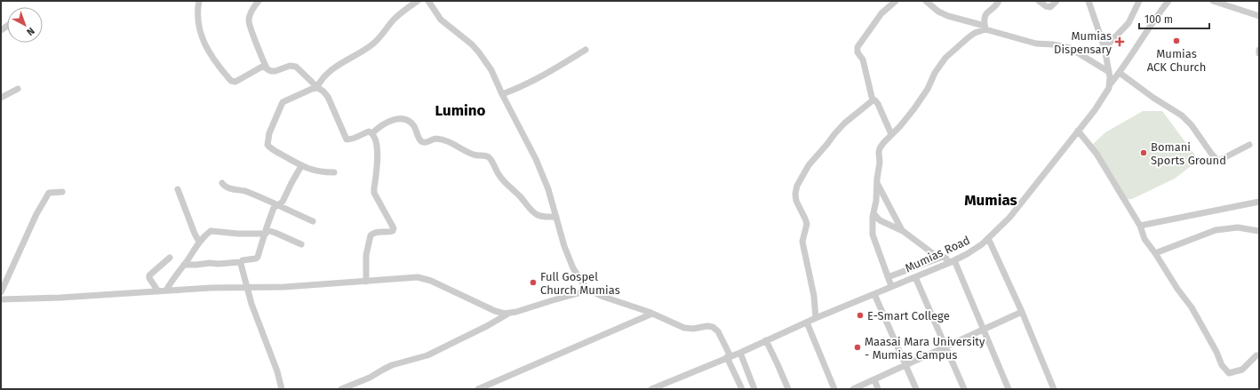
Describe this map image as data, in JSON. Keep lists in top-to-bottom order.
{
  "streets": {
    "street": ["Mumias Road"]
  },
  "districts": ["Lumino", "Mumias"],
  "places": {
    "other": [
      "Mumias ACK Church",
      "Bomani Sports Ground",
      "Full Gospel Church Mumias",
      "E-Smart College",
      "Maasai Mara University - Mumias Campus"
    ],
    "health": ["Mumias Dispensary"]
  },
  "scale_bar": "100 m",
  "north": "bottom right"
}
